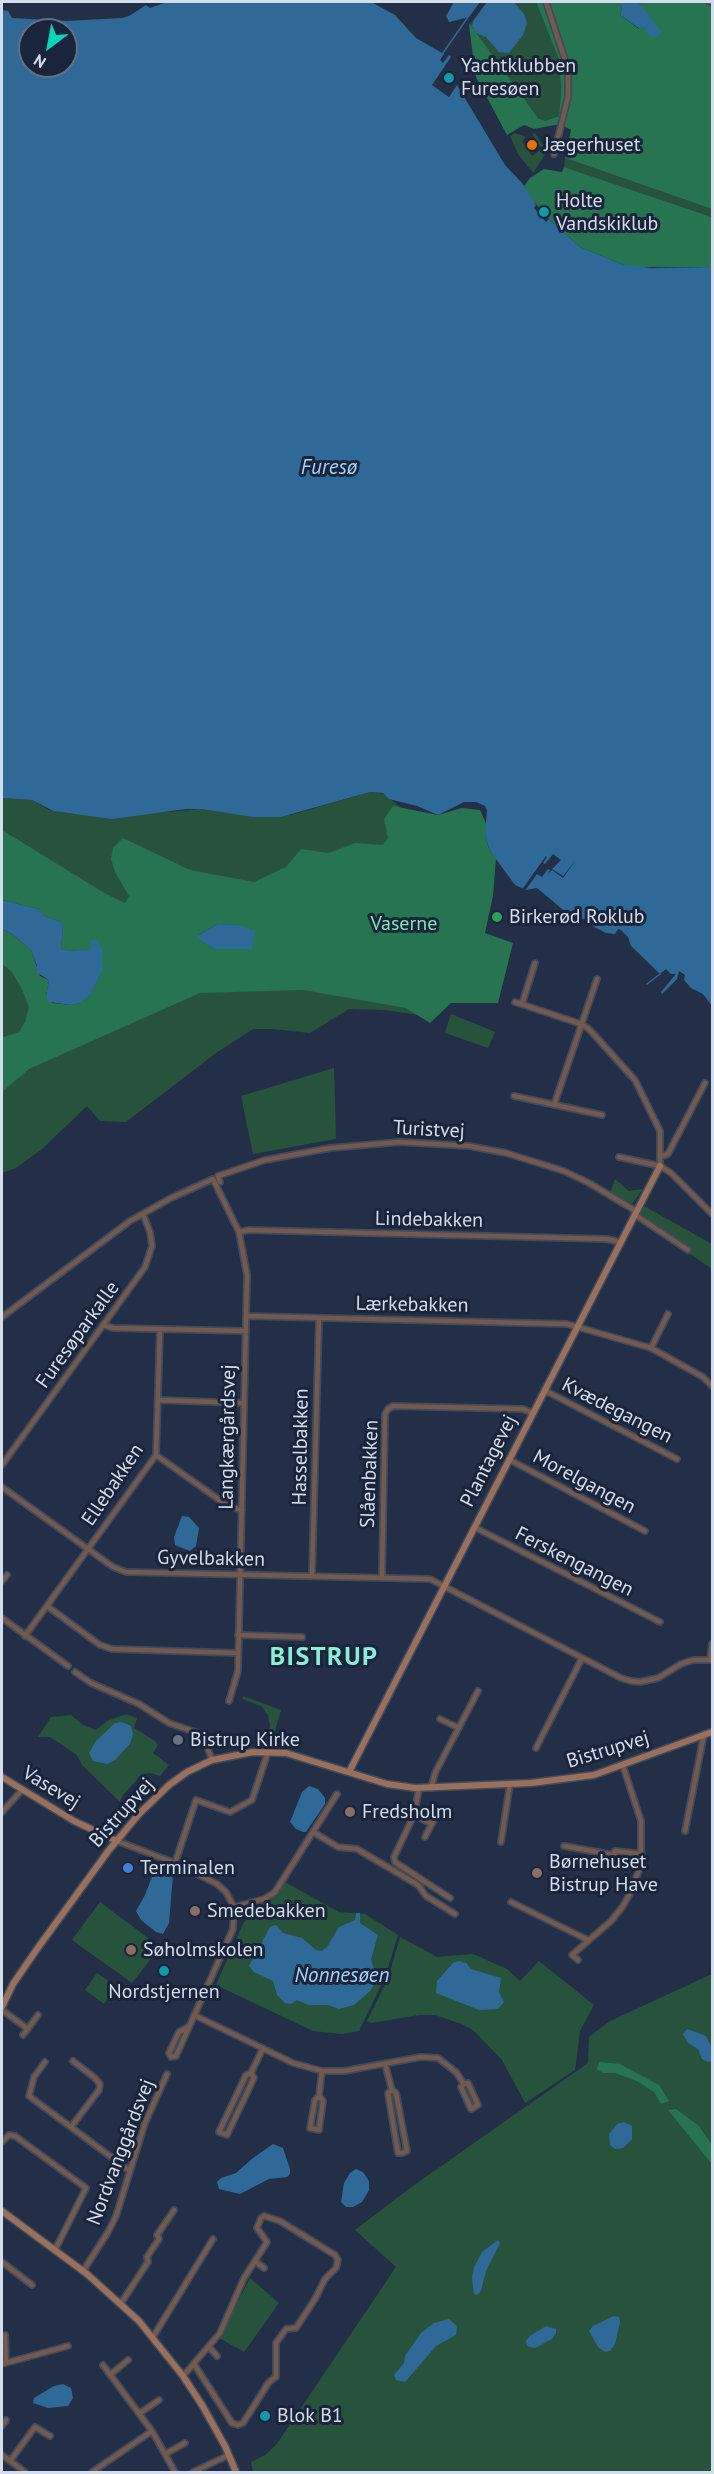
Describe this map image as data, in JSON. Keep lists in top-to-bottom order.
{
  "streets": {
    "street": [
      "Turistvej",
      "Lindebakken",
      "Lærkebakken",
      "Furesøparkalle",
      "Kvædegangen",
      "Langkærgårdsvej",
      "Hasselbakken",
      "Plantagevej",
      "Slåenbakken",
      "Morelgangen",
      "Ellebakken",
      "Gyvelbakken",
      "Ferskengangen",
      "Bistrupvej",
      "Vasevej",
      "Nordvanggårdsvej"
    ]
  },
  "crossings": [
    ["Turistvej", "Plantagevej"],
    ["Lindebakken", "Langkærgårdsvej"],
    ["Lindebakken", "Plantagevej"],
    ["Lærkebakken", "Langkærgårdsvej"],
    ["Lærkebakken", "Hasselbakken"],
    ["Lærkebakken", "Plantagevej"],
    ["Furesøparkalle", "Langkærgårdsvej"],
    ["Kvædegangen", "Plantagevej"],
    ["Langkærgårdsvej", "Gyvelbakken"],
    ["Hasselbakken", "Gyvelbakken"],
    ["Plantagevej", "Slåenbakken"],
    ["Plantagevej", "Morelgangen"],
    ["Plantagevej", "Gyvelbakken"],
    ["Plantagevej", "Ferskengangen"],
    ["Plantagevej", "Bistrupvej"],
    ["Slåenbakken", "Gyvelbakken"],
    ["Ellebakken", "Gyvelbakken"],
    ["Bistrupvej", "Vasevej"]
  ],
  "districts": ["BISTRUP"],
  "water": ["Furesø", "Nonnesøen"],
  "parks": ["Vaserne"],
  "places": [
    "Yachtklubben Furesøen",
    "Jægerhuset",
    "Holte Vandskiklub",
    "Birkerød Roklub",
    "Bistrup Kirke",
    "Fredsholm",
    "Terminalen",
    "Børnehuset Bistrup Have",
    "Smedebakken",
    "Søholmskolen",
    "Nordstjernen",
    "Blok B1"
  ],
  "north": "bottom left"
}
